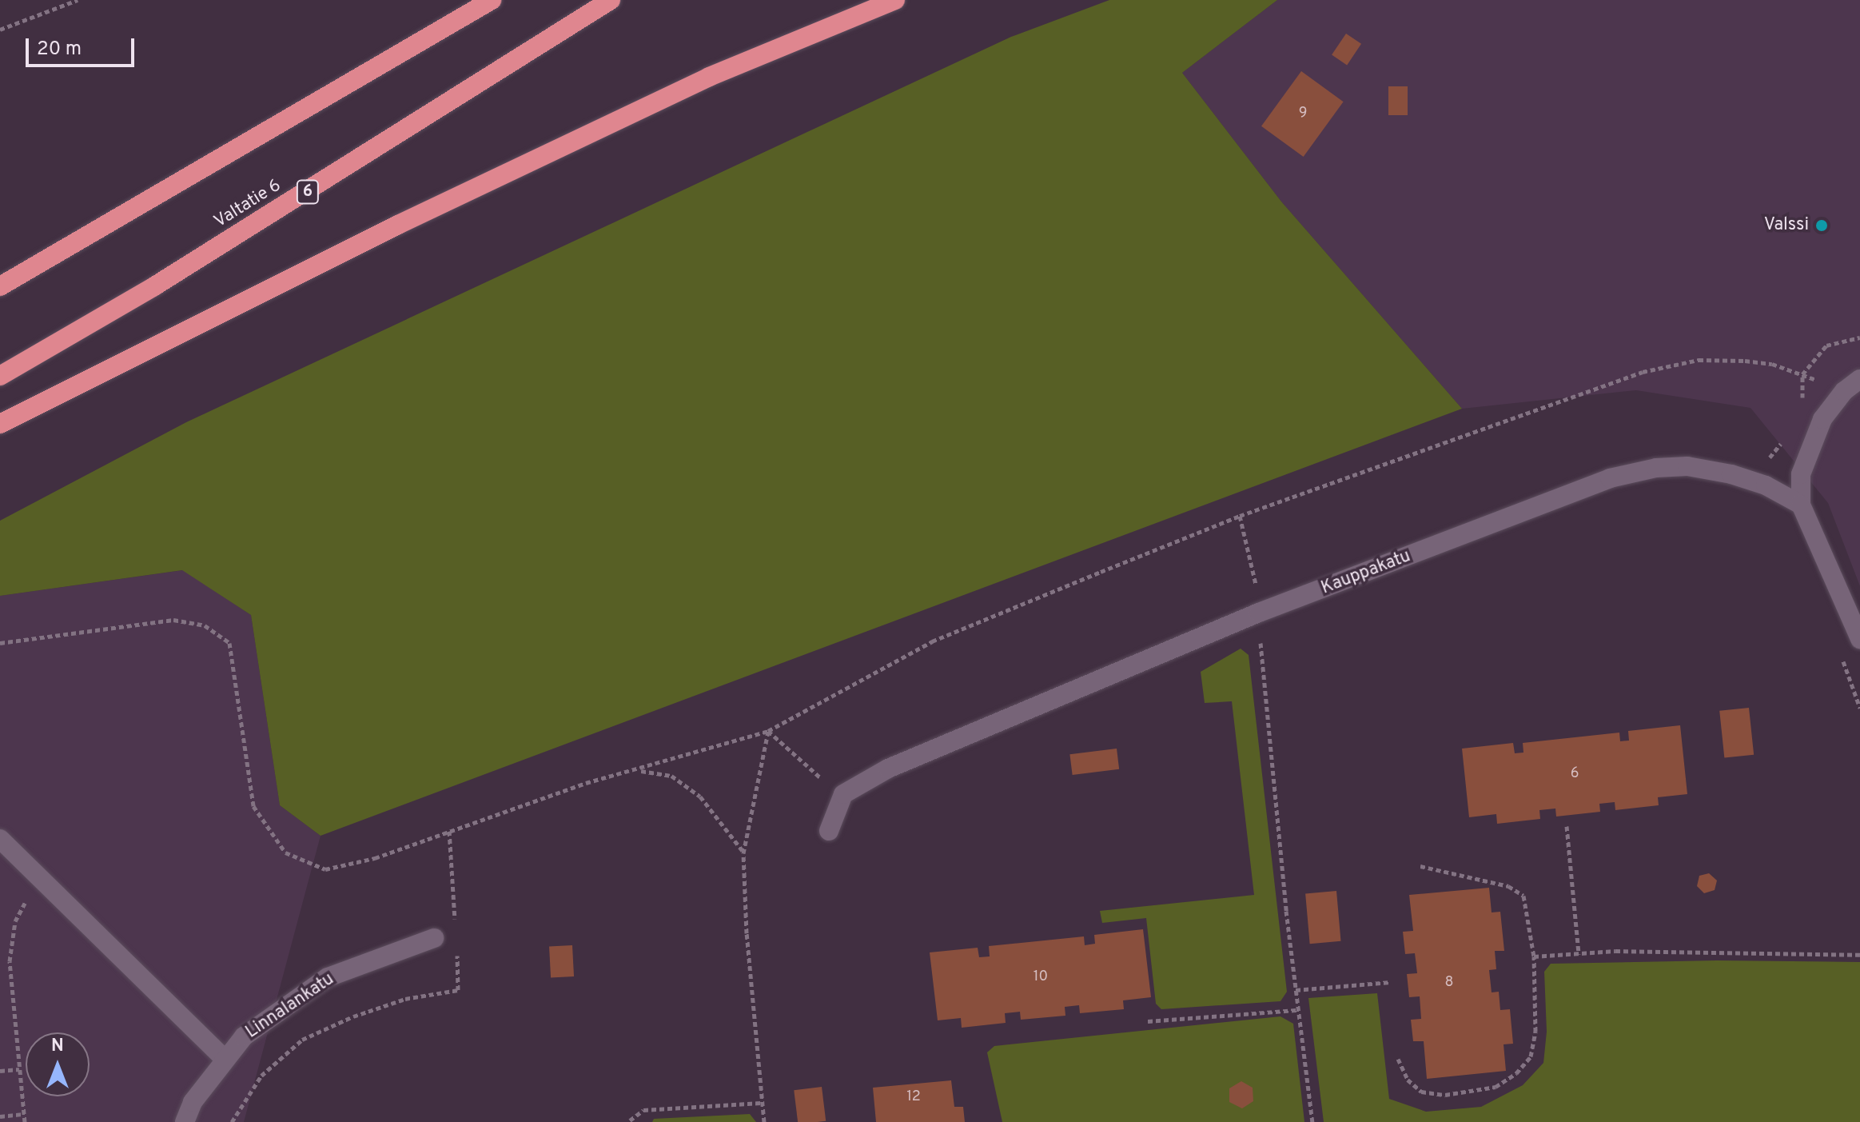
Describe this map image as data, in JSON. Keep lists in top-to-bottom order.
{
  "streets": {
    "highway": ["6", "Valtatie 6"],
    "street": ["Kauppakatu", "Linnalankatu"]
  },
  "places": ["Valssi"],
  "house_numbers": [
    "9",
    "6",
    "10",
    "8",
    "12"
  ],
  "scale_bar": "20 m",
  "north": "top"
}
